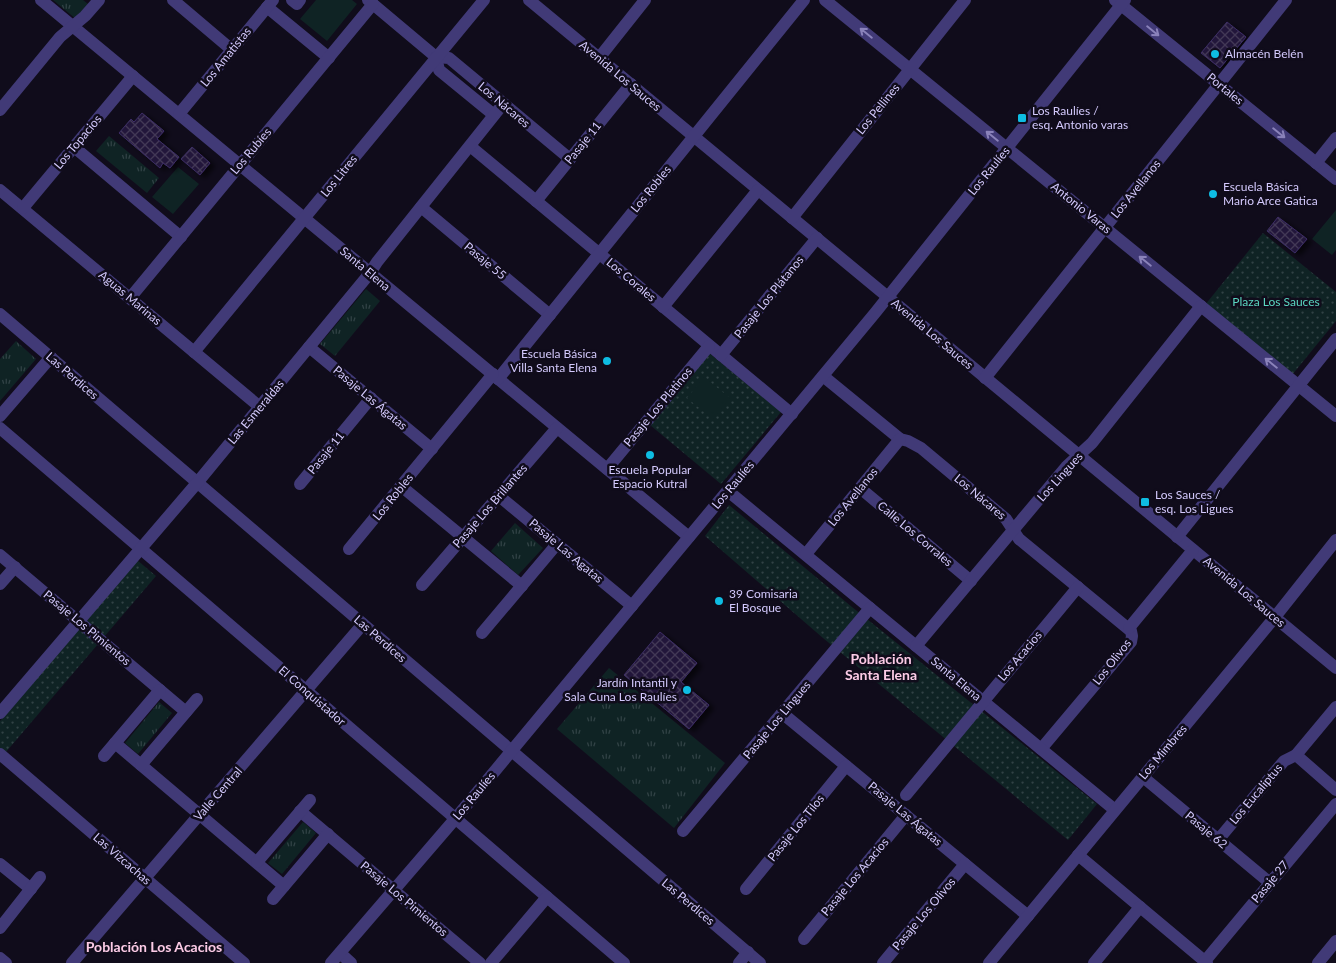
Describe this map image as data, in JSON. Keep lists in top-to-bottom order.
{
  "streets": {
    "street": [
      "Los Amatistas",
      "Avenida Los Sauces",
      "Portales",
      "Los Nácares",
      "Los Pellines",
      "Los Topacios",
      "Pasaje 11",
      "Los Rubíes",
      "Los Raulíes",
      "Los Litres",
      "Los Robles",
      "Los Avellanos",
      "Antonio Varas",
      "Pasaje 55",
      "Santa Elena",
      "Los Corales",
      "Pasaje Los Plátanos",
      "Aguas Marinas",
      "Las Perdices",
      "Pasaje Las Ágatas",
      "Pasaje Los Platinos",
      "Las Esmeraldas",
      "Los Lingues",
      "Pasaje Los Brillantes",
      "Calle Los Corrales",
      "Pasaje Las Agatas",
      "Pasaje Los Pimientos",
      "Los Acacios",
      "Los Olivos",
      "El Conquistador",
      "Pasaje Los Lingues",
      "Los Mimbres",
      "Valle Central",
      "Los Eucaliptus",
      "Pasaje Los Tilos",
      "Pasaje 62",
      "Las Vizcachas",
      "Pasaje Los Acacios",
      "Pasaje 27",
      "Pasaje Los Olivos"
    ]
  },
  "crossings": [
    ["Los Amatistas", "Santa Elena"],
    ["Avenida Los Sauces", "Los Pellines"],
    ["Avenida Los Sauces", "Pasaje 11"],
    ["Avenida Los Sauces", "Los Raulíes"],
    ["Avenida Los Sauces", "Los Robles"],
    ["Avenida Los Sauces", "Los Avellanos"],
    ["Avenida Los Sauces", "Pasaje Los Plátanos"],
    ["Avenida Los Sauces", "Los Lingues"],
    ["Avenida Los Sauces", "Los Olivos"],
    ["Avenida Los Sauces", "Los Mimbres"],
    ["Portales", "Los Raulíes"],
    ["Portales", "Los Avellanos"],
    ["Los Nácares", "Pasaje 11"],
    ["Los Nácares", "Los Rubíes"],
    ["Los Nácares", "Los Raulíes"],
    ["Los Nácares", "Los Litres"],
    ["Los Nácares", "Los Avellanos"],
    ["Los Nácares", "Las Esmeraldas"],
    ["Los Nácares", "Los Lingues"],
    ["Los Nácares", "Los Acacios"],
    ["Los Nácares", "Los Olivos"],
    ["Los Pellines", "Antonio Varas"],
    ["Los Topacios", "Santa Elena"],
    ["Los Topacios", "Aguas Marinas"],
    ["Pasaje 11", "Los Corales"],
    ["Pasaje 11", "Pasaje Las Ágatas"],
    ["Los Rubíes", "Santa Elena"],
    ["Los Rubíes", "Aguas Marinas"],
    ["Los Raulíes", "Antonio Varas"],
    ["Los Raulíes", "Santa Elena"],
    ["Los Raulíes", "Los Corales"],
    ["Los Raulíes", "Las Perdices"],
    ["Los Raulíes", "Pasaje Las Agatas"],
    ["Los Raulíes", "Pasaje Los Pimientos"],
    ["Los Raulíes", "El Conquistador"],
    ["Los Litres", "Santa Elena"],
    ["Los Litres", "Aguas Marinas"],
    ["Los Robles", "Pasaje 55"],
    ["Los Robles", "Santa Elena"],
    ["Los Robles", "Los Corales"],
    ["Los Robles", "Pasaje Las Ágatas"],
    ["Los Avellanos", "Antonio Varas"],
    ["Los Avellanos", "Santa Elena"],
    ["Los Avellanos", "Calle Los Corrales"],
    ["Antonio Varas", "Los Lingues"],
    ["Pasaje 55", "Las Esmeraldas"],
    ["Santa Elena", "Pasaje Los Platinos"],
    ["Santa Elena", "Las Esmeraldas"],
    ["Santa Elena", "Los Lingues"],
    ["Santa Elena", "Pasaje Los Brillantes"],
    ["Santa Elena", "Los Acacios"],
    ["Santa Elena", "Los Olivos"],
    ["Santa Elena", "Pasaje Los Lingues"],
    ["Santa Elena", "Los Mimbres"],
    ["Los Corales", "Pasaje Los Plátanos"],
    ["Los Corales", "Pasaje Los Platinos"],
    ["Los Corales", "Las Esmeraldas"],
    ["Aguas Marinas", "Las Esmeraldas"],
    ["Las Perdices", "Las Esmeraldas"],
    ["Las Perdices", "Valle Central"],
    ["Pasaje Las Ágatas", "Las Esmeraldas"],
    ["Pasaje Las Ágatas", "Pasaje Los Lingues"],
    ["Pasaje Las Ágatas", "Los Mimbres"],
    ["Pasaje Las Ágatas", "Pasaje Los Tilos"],
    ["Pasaje Las Ágatas", "Pasaje Los Acacios"],
    ["Pasaje Las Ágatas", "Pasaje Los Olivos"],
    ["Las Esmeraldas", "Pasaje Los Pimientos"],
    ["Las Esmeraldas", "El Conquistador"],
    ["Los Lingues", "Calle Los Corrales"],
    ["Pasaje Los Brillantes", "Pasaje Las Agatas"],
    ["El Conquistador", "Valle Central"],
    ["Los Mimbres", "Pasaje 62"],
    ["Valle Central", "Las Vizcachas"],
    ["Los Eucaliptus", "Pasaje 62"],
    ["Pasaje 62", "Pasaje 27"]
  ],
  "one_way": ["Portales", "Antonio Varas"],
  "districts": ["Población Santa Elena", "Población Los Acacios"],
  "parks": ["Plaza Los Sauces"],
  "places": {
    "other": [
      "Almacén Belén",
      "Escuela Básica Mario Arce Gatica",
      "Escuela Básica Villa Santa Elena",
      "Escuela Popular Espacio Kutral",
      "39 Comisaria El Bosque",
      "Jardín Intantil y Sala Cuna Los Raulíes"
    ],
    "transit": ["Los Raulíes / esq. Antonio varas", "Los Sauces / esq. Los Ligues"]
  }
}
